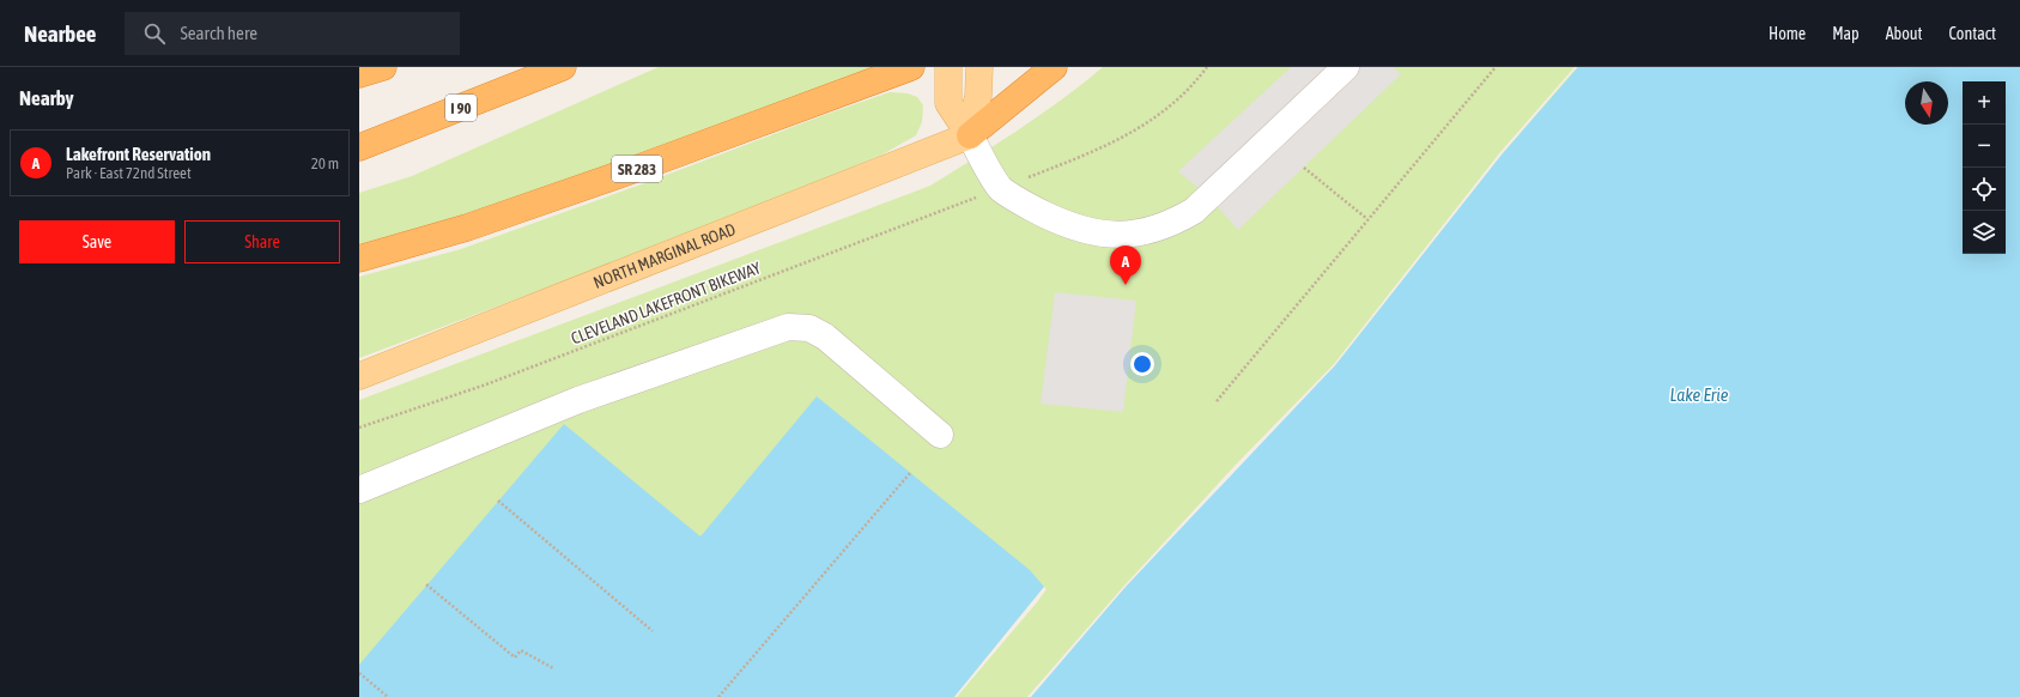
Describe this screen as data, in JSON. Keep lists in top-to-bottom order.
{
  "streets": {
    "highway": ["I 90", "SR 283"],
    "main road": ["NORTH MARGINAL ROAD"],
    "path": ["CLEVELAND LAKEFRONT BIKEWAY"]
  },
  "water": ["Lake Erie"],
  "north": "bottom",
  "page": {
    "header": "Nearbee",
    "search": "Search here",
    "nav": [
      "Home",
      "Map",
      "About",
      "Contact"
    ],
    "heading": "Nearby",
    "map_buttons": ["+", "−"],
    "list": [
      {
        "mark": "A",
        "name": "Lakefront Reservation",
        "note": "Park · East 72nd Street",
        "value": "20 m"
      }
    ],
    "buttons": ["Save", "Share"],
    "pins": "A"
  }
}
